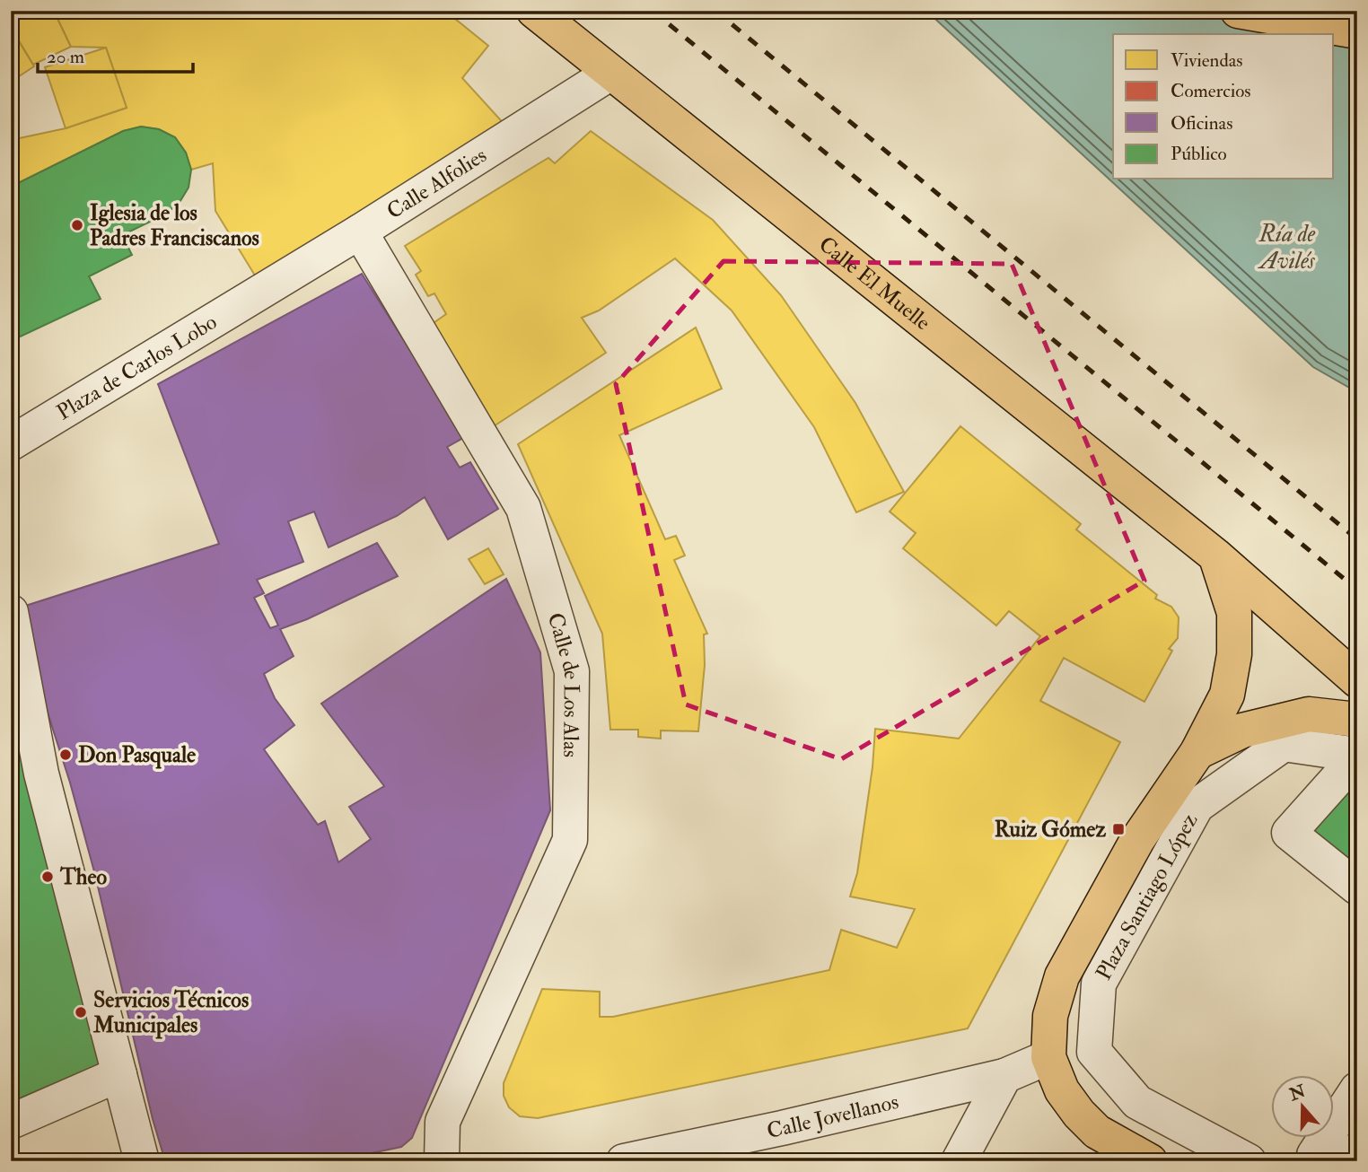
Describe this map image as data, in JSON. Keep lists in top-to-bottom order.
{
  "streets": {
    "main road": ["Calle El Muelle"],
    "street": [
      "Calle Alfolies",
      "Plaza de Carlos Lobo",
      "Calle de Los Alas",
      "Plaza Santiago López",
      "Calle Jovellanos"
    ]
  },
  "crossings": [
    ["Calle Alfolies", "Calle El Muelle"],
    ["Calle Alfolies", "Plaza de Carlos Lobo"],
    ["Calle Alfolies", "Calle de Los Alas"]
  ],
  "water": ["Ría de Avilés"],
  "places": {
    "other": [
      "Iglesia de los Padres Franciscanos",
      "Don Pasquale",
      "Theo",
      "Servicios Técnicos Municipales"
    ],
    "transit": ["Ruiz Gómez"]
  },
  "legend": [
    "Viviendas",
    "Comercios",
    "Oficinas",
    "Público"
  ],
  "scale_bar": "20 m",
  "north": "top"
}
